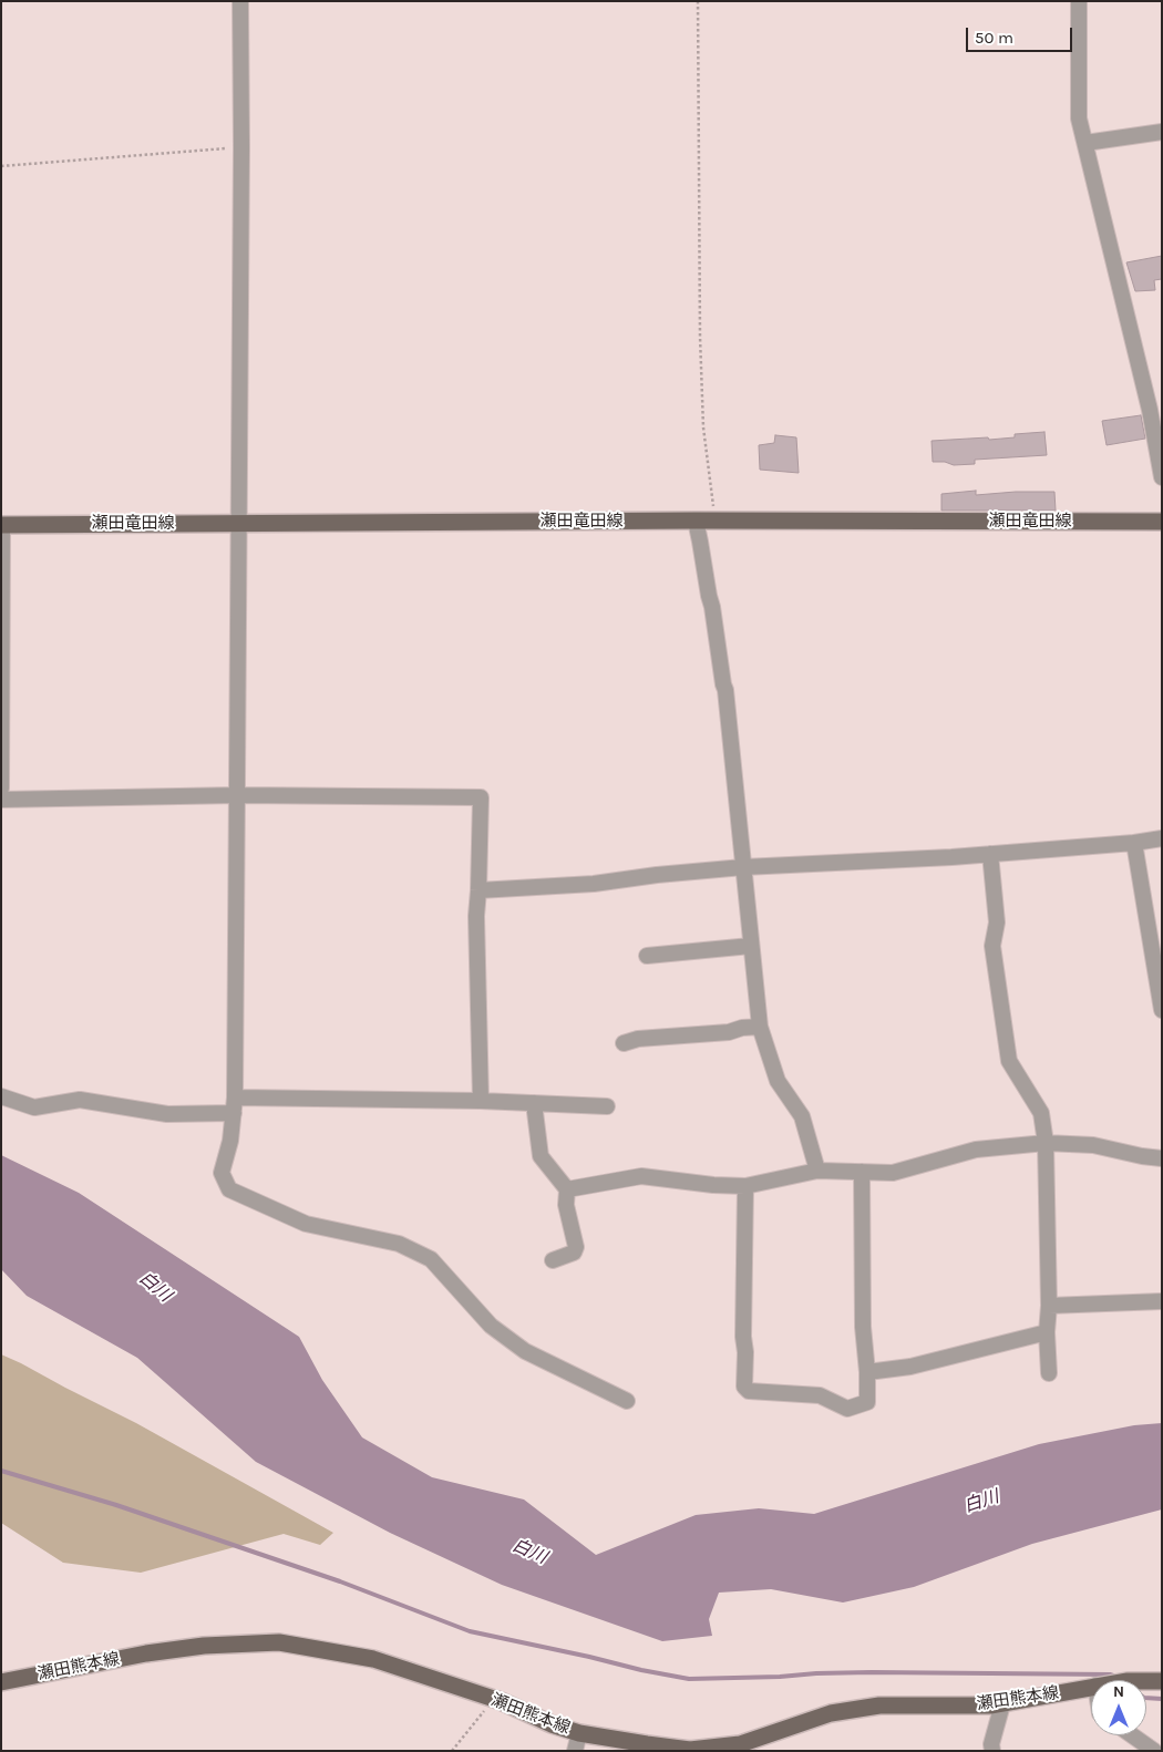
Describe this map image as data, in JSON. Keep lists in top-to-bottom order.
{
  "streets": {
    "main road": ["瀬田竜田線", "瀬田熊本線"]
  },
  "water": ["白川"],
  "scale_bar": "50 m",
  "north": "top"
}
